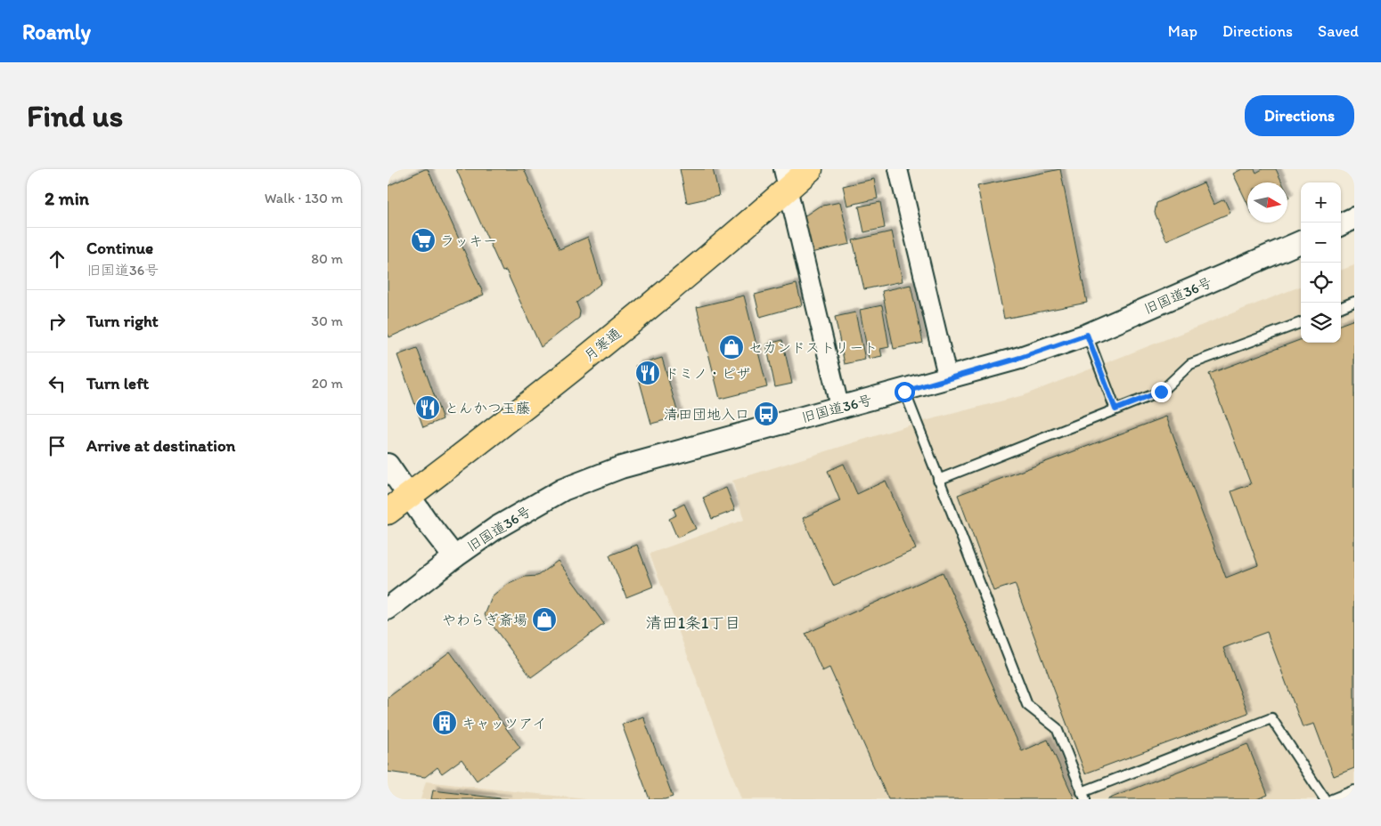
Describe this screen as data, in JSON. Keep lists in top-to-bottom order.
{
  "streets": {
    "highway": ["月寒通"],
    "street": ["旧国道36号"]
  },
  "districts": ["清田1条1丁目"],
  "places": {
    "supermarket": ["ラッキー"],
    "shop": ["セカンドストリート", "やわらぎ斎場"],
    "restaurant": ["ドミノ・ピザ", "とんかつ玉藤"],
    "bus stop": ["清田団地入口"],
    "building": ["キャッツアイ"]
  },
  "north": "right",
  "page": {
    "header": "Roamly",
    "nav": ["Map", "Directions", "Saved"],
    "buttons": "Directions",
    "title": "Find us",
    "heading": ["2 min", "Walk · 130 m"],
    "map_buttons": ["+", "−"],
    "list": [
      ["Continue", "旧国道36号", "80 m"],
      ["Turn right", "30 m"],
      ["Turn left", "20 m"],
      "Arrive at destination"
    ]
  }
}
